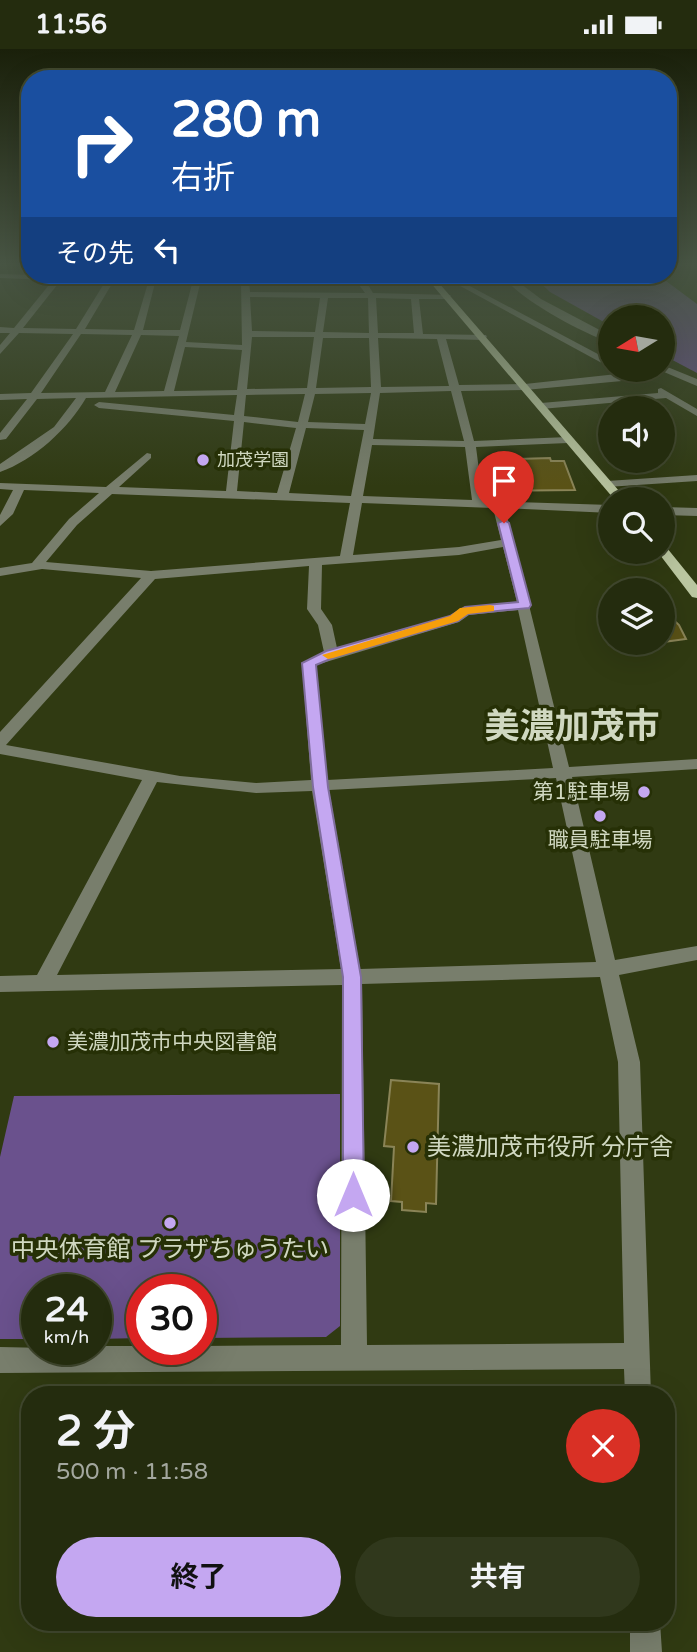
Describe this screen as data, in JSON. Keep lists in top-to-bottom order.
{
  "districts": ["美濃加茂市"],
  "places": [
    "加茂学園",
    "第1駐車場",
    "職員駐車場",
    "美濃加茂市中央図書館",
    "美濃加茂市役所 分庁舎",
    "中央体育館 プラザちゅうたい"
  ],
  "north": "left",
  "page": {
    "status": "11:56",
    "turn": ["280 m", "右折"],
    "then": "その先",
    "speed": "24 km/h",
    "limit": "30",
    "heading": ["2 分", "500 m · 11:58"],
    "buttons": ["終了", "共有"]
  }
}
